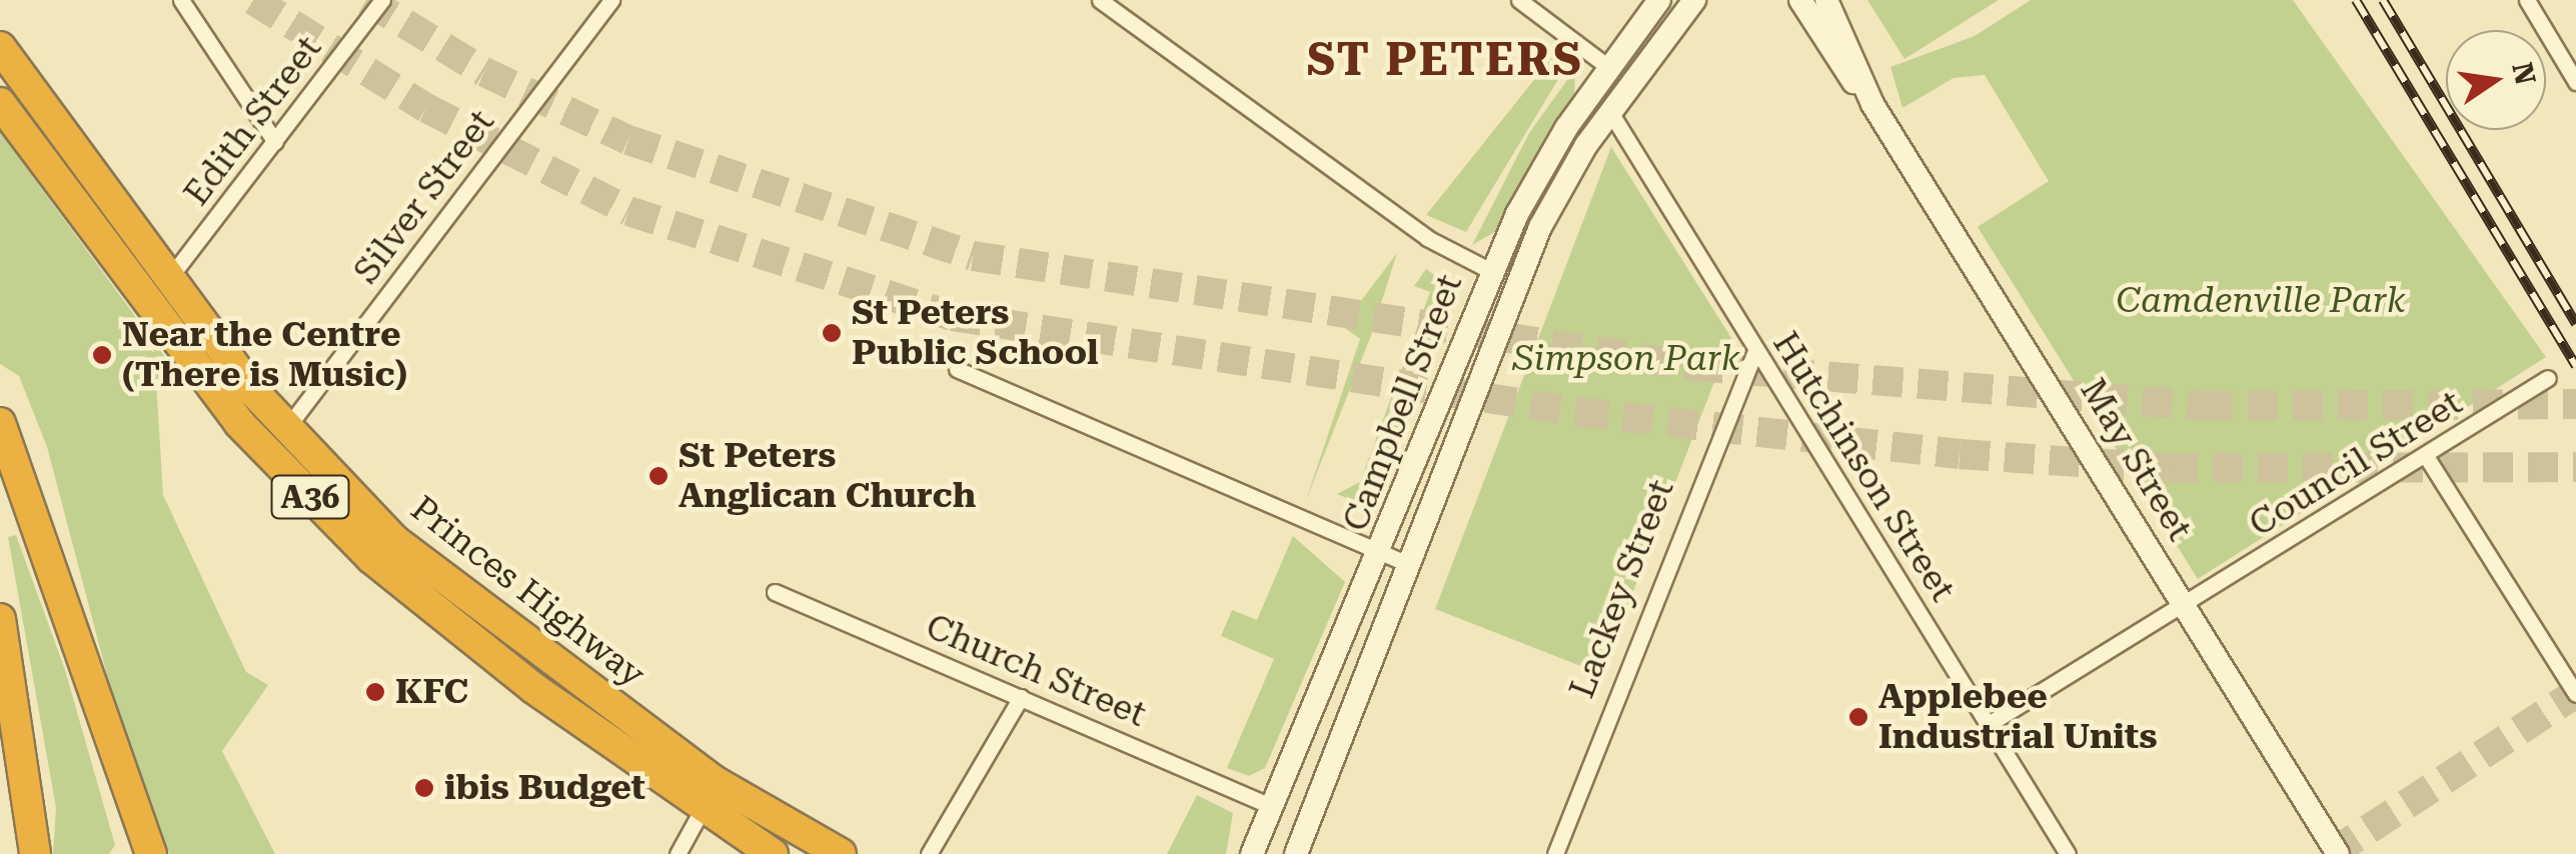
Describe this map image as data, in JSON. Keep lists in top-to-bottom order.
{
  "streets": {
    "highway": ["A36", "Princes Highway"],
    "main road": ["Campbell Street", "May Street"],
    "street": [
      "Edith Street",
      "Silver Street",
      "Council Street",
      "Hutchinson Street",
      "Lackey Street",
      "Church Street"
    ]
  },
  "crossings": [
    ["Edith Street", "Princes Highway"],
    ["Silver Street", "Princes Highway"],
    ["Campbell Street", "Hutchinson Street"],
    ["Campbell Street", "Church Street"],
    ["May Street", "Council Street"],
    ["Council Street", "Hutchinson Street"],
    ["Hutchinson Street", "Lackey Street"]
  ],
  "districts": ["ST PETERS"],
  "parks": ["Camdenville Park", "Simpson Park"],
  "places": [
    "St Peters Public School",
    "Near the Centre (There is Music)",
    "St Peters Anglican Church",
    "KFC",
    "Applebee Industrial Units",
    "ibis Budget"
  ],
  "north": "right"
}
